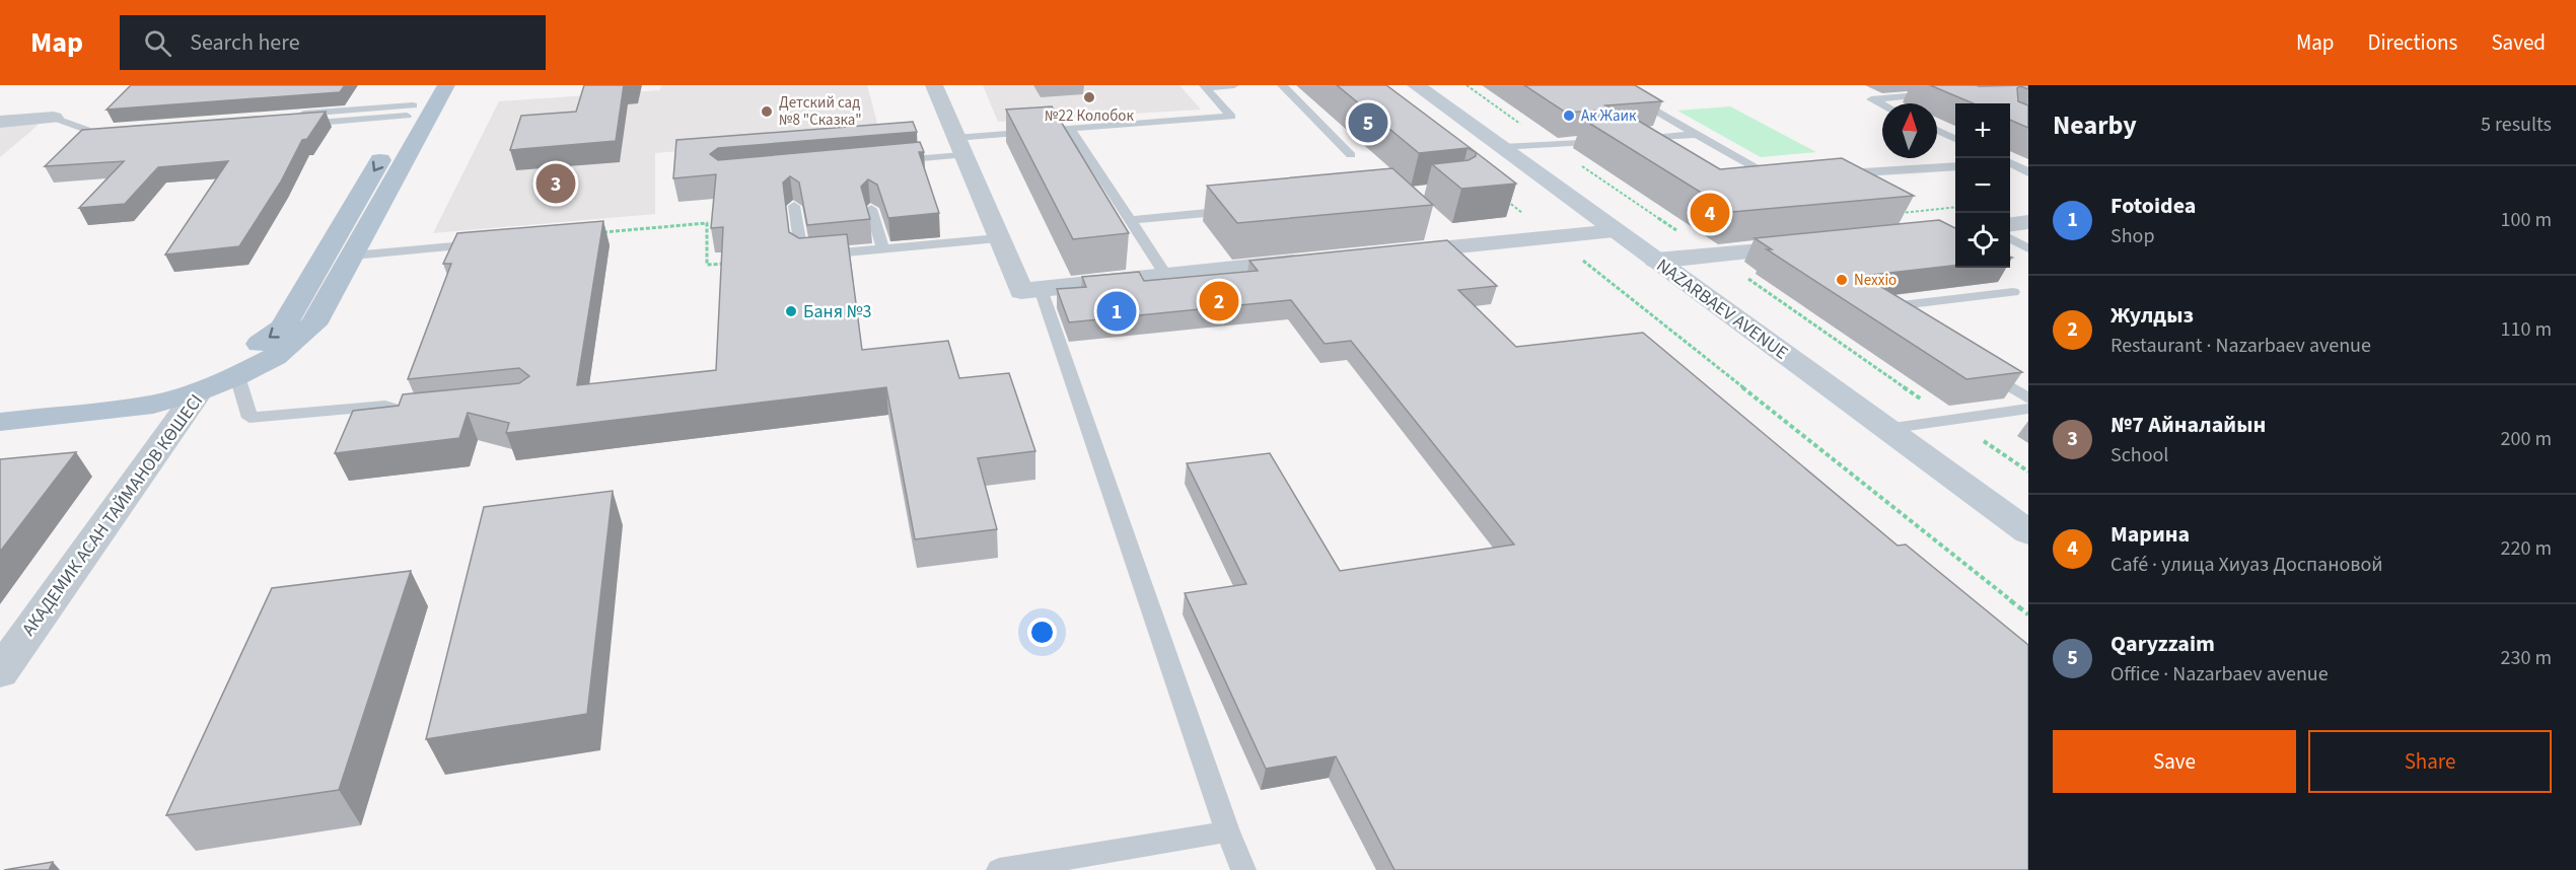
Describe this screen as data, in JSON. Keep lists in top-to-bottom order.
{
  "streets": {
    "main road": ["NAZARBAEV AVENUE", "АКАДЕМИК АСАН ТАЙМАНОВ КӨШЕСІ"]
  },
  "places": [
    "№22 Колобок",
    "Детский сад №8 \"Сказка\"",
    "Ак Жаик",
    "Nexxio",
    "Баня №3"
  ],
  "north": "top",
  "page": {
    "header": "Map",
    "search": "Search here",
    "nav": ["Map", "Directions", "Saved"],
    "heading": ["Nearby", "5 results"],
    "pins": [
      "5",
      "3",
      "4",
      "2",
      "1"
    ],
    "map_buttons": ["+", "−"],
    "list": [
      {
        "mark": "1",
        "name": "Fotoidea",
        "note": "Shop",
        "value": "100 m"
      },
      {
        "mark": "2",
        "name": "Жулдыз",
        "note": "Restaurant · Nazarbaev avenue",
        "value": "110 m"
      },
      {
        "mark": "3",
        "name": "№7 Айналайын",
        "note": "School",
        "value": "200 m"
      },
      {
        "mark": "4",
        "name": "Марина",
        "note": "Café · улица Хиуаз Доспановой",
        "value": "220 m"
      },
      {
        "mark": "5",
        "name": "Qaryzzaim",
        "note": "Office · Nazarbaev avenue",
        "value": "230 m"
      }
    ],
    "buttons": ["Save", "Share"]
  }
}
